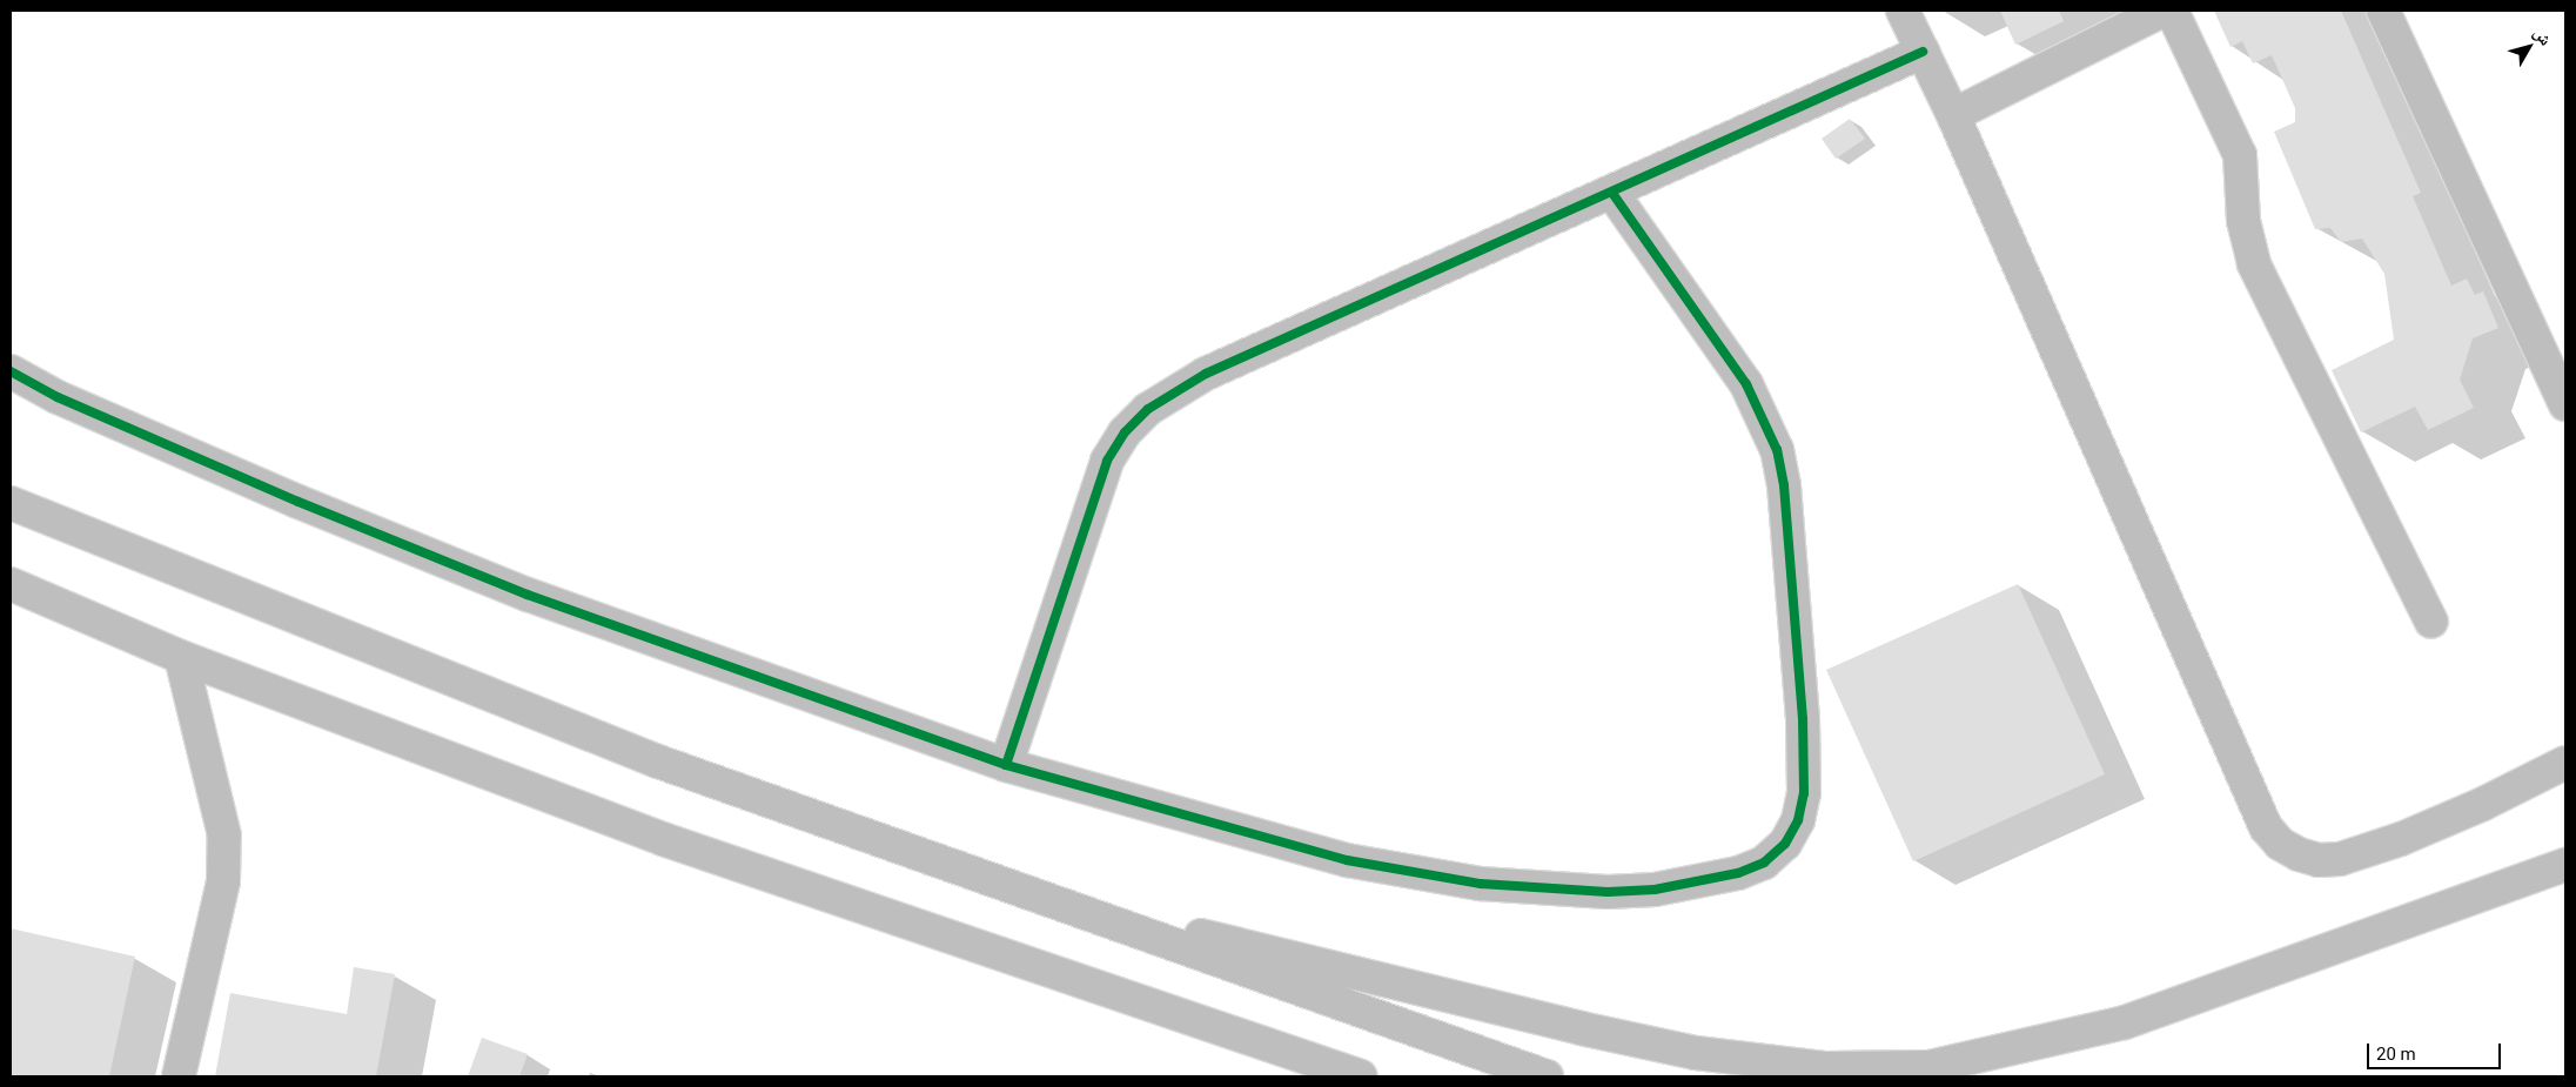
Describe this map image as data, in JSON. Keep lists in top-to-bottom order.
{
  "scale_bar": "20 m",
  "north": "top right"
}
